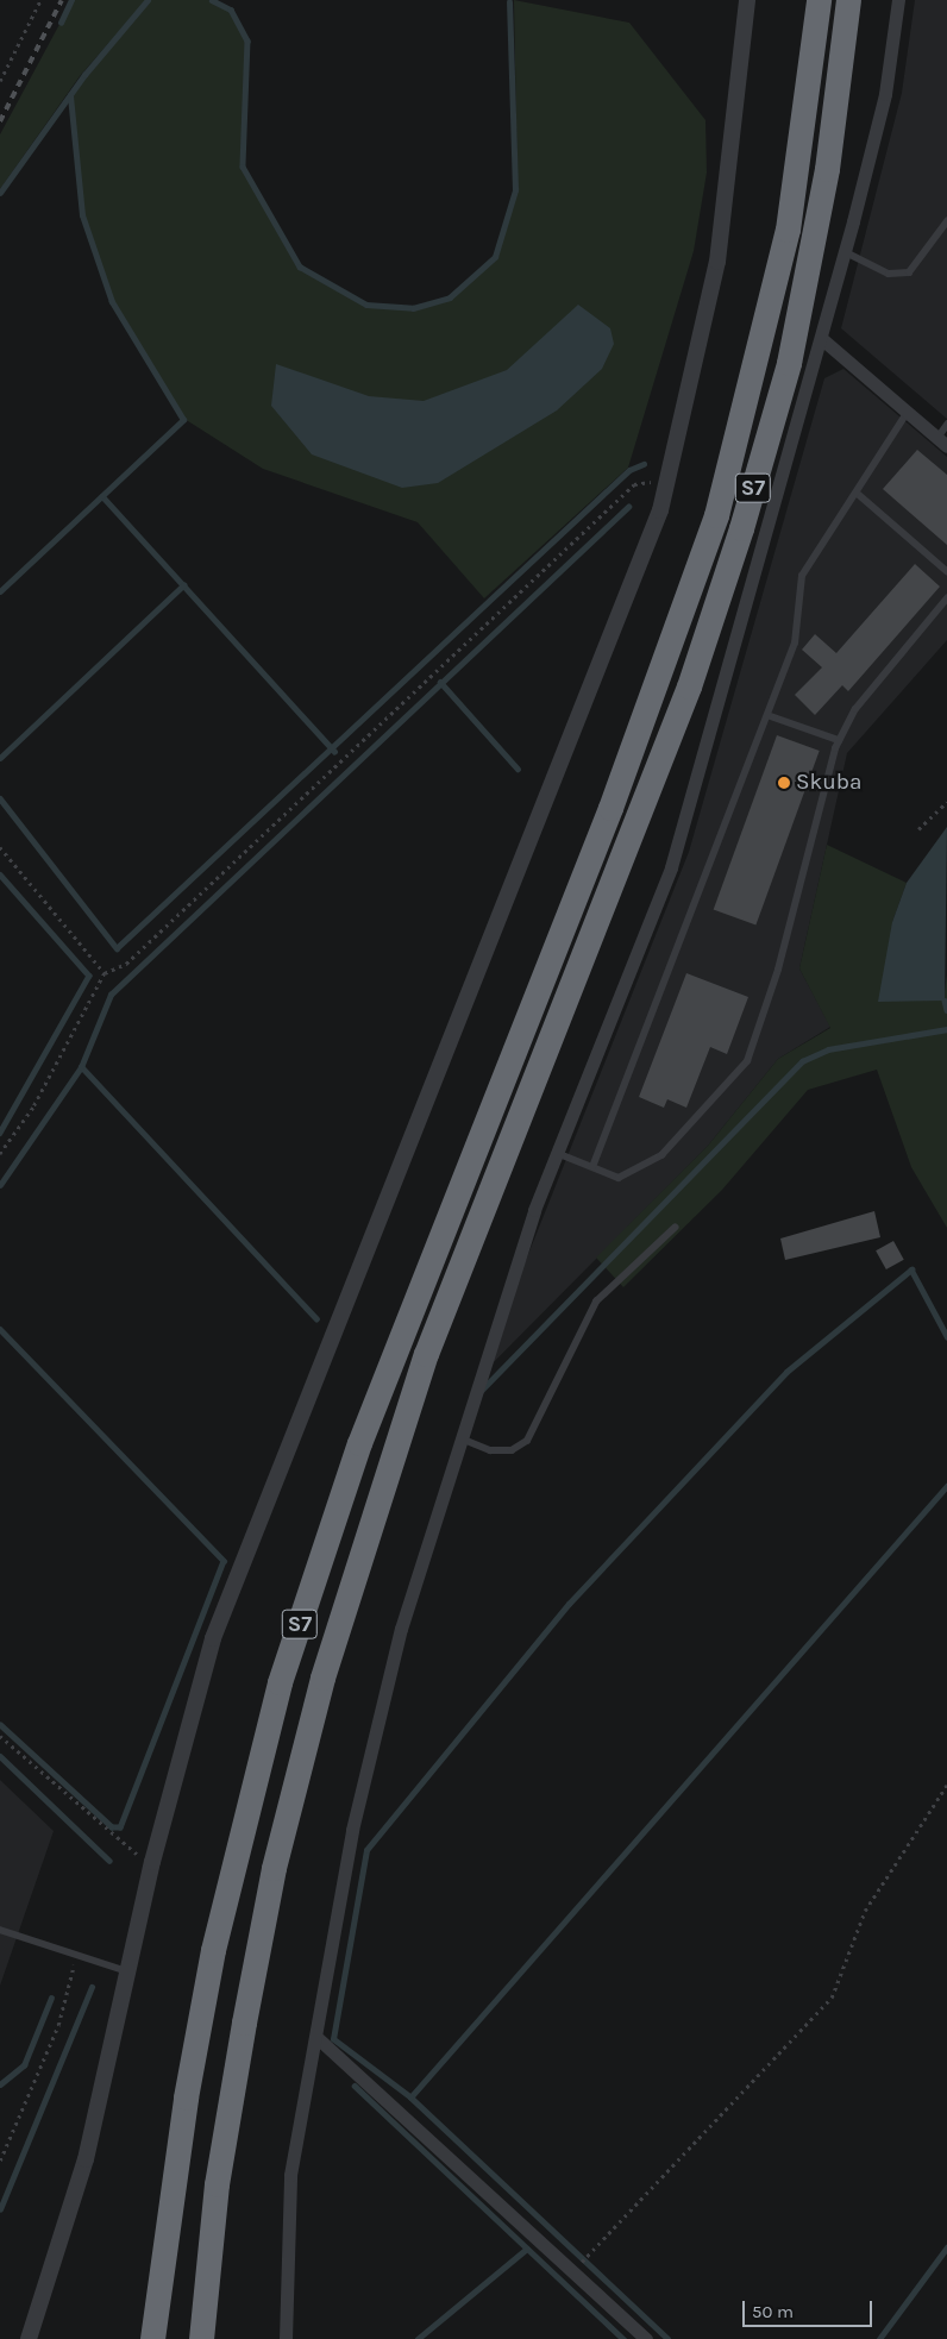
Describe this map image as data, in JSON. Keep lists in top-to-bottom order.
{
  "streets": {
    "highway": ["S7"]
  },
  "places": ["Skuba"],
  "scale_bar": "50 m"
}
